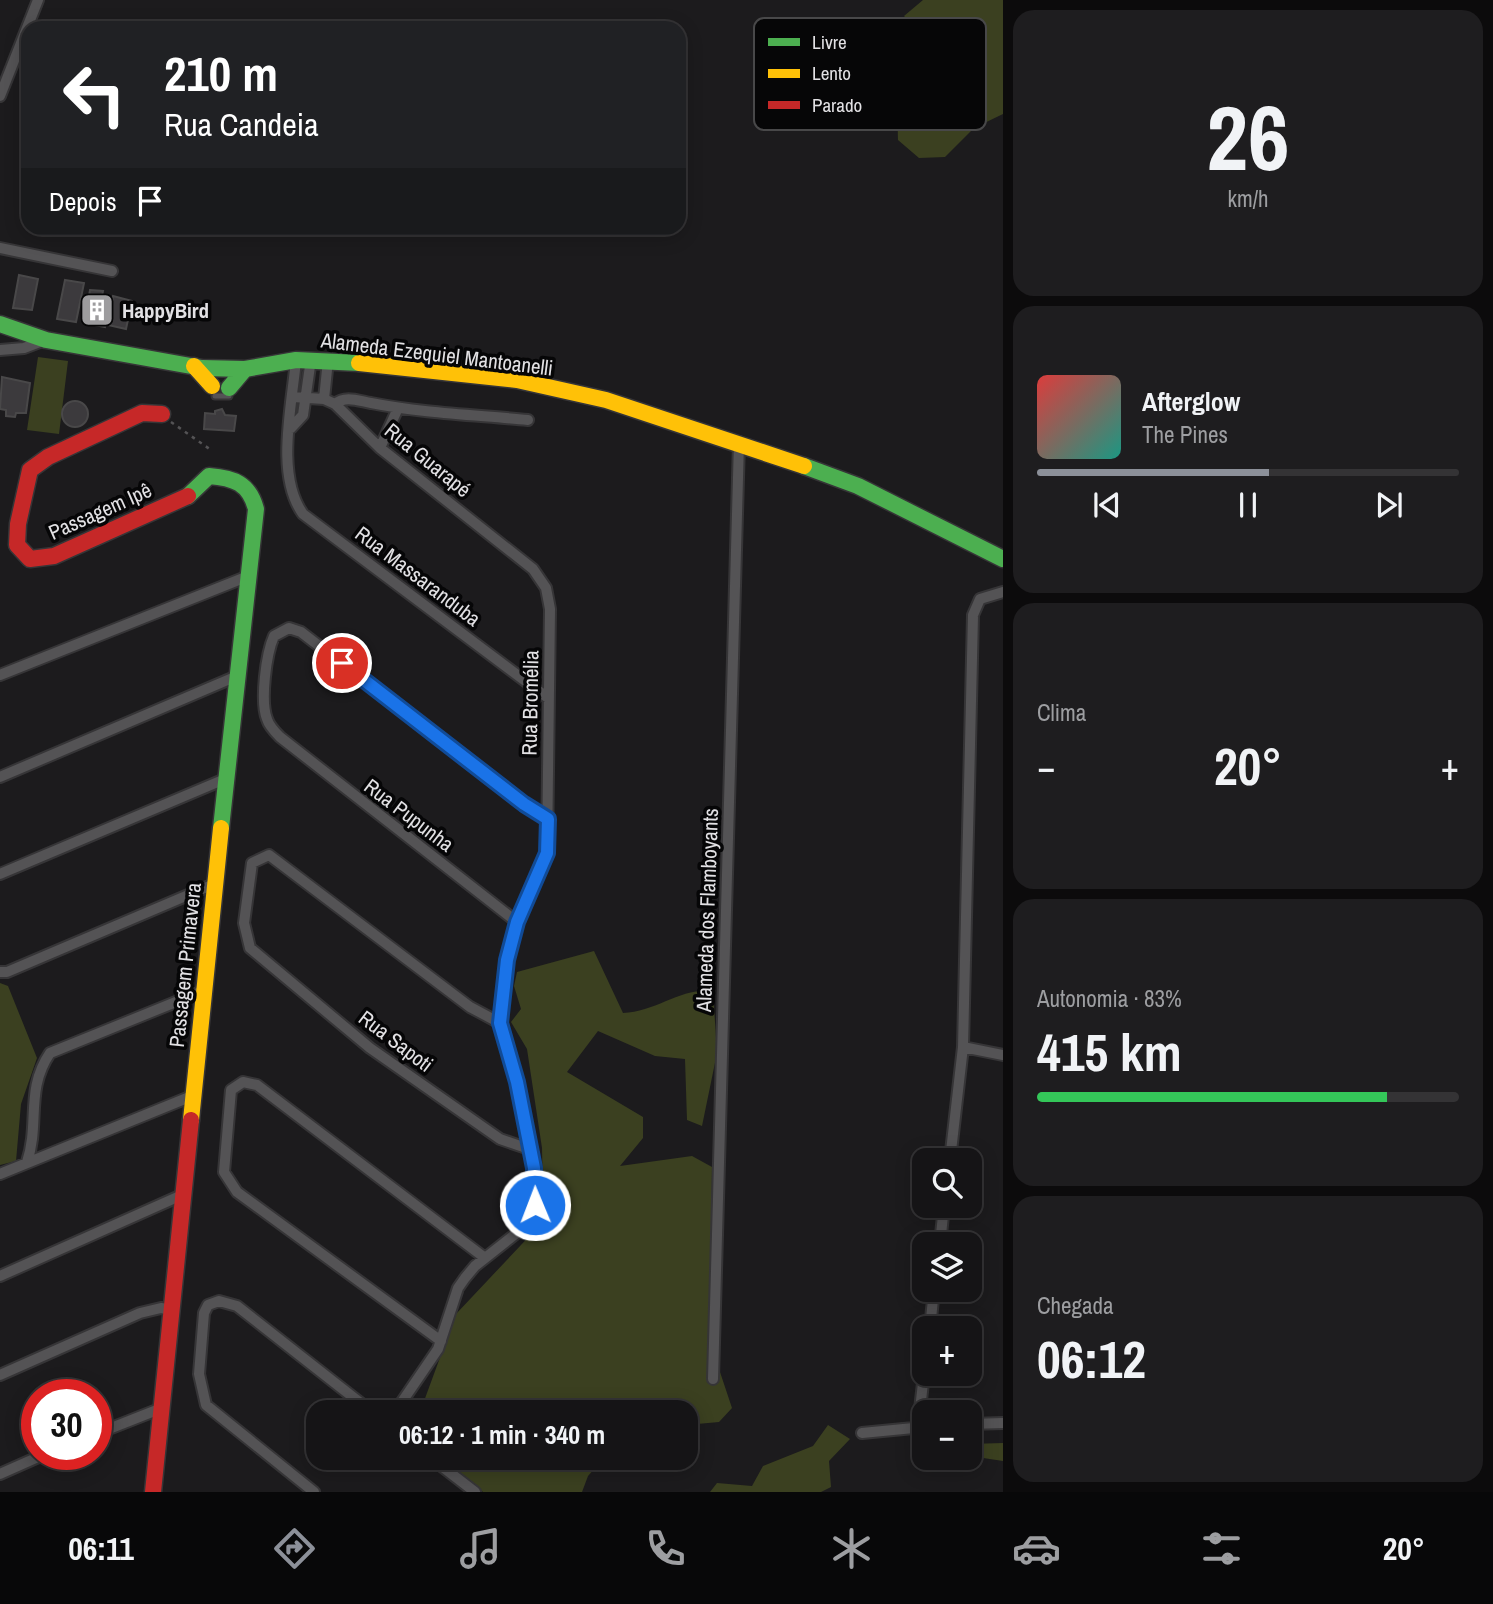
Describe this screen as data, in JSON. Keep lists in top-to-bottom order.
{
  "streets": {
    "street": [
      "Alameda Ezequiel Mantoanelli",
      "Rua Guarapé",
      "Passagem Ipê",
      "Rua Massaranduba",
      "Rua Bromélia",
      "Rua Pupunha",
      "Alameda dos Flamboyants",
      "Passagem Primavera",
      "Rua Sapoti"
    ]
  },
  "crossings": [
    ["Alameda Ezequiel Mantoanelli", "Alameda dos Flamboyants"],
    ["Rua Guarapé", "Rua Bromélia"],
    ["Passagem Ipê", "Passagem Primavera"],
    ["Rua Massaranduba", "Rua Bromélia"],
    ["Rua Bromélia", "Rua Pupunha"],
    ["Rua Bromélia", "Rua Sapoti"]
  ],
  "places": {
    "building": ["HappyBird"]
  },
  "legend": ["Livre", "Lento", "Parado"],
  "page": {
    "tile": [
      ["26", "km/h"],
      "Clima",
      ["Autonomia · 83%", "415 km"],
      ["Chegada", "06:12"]
    ],
    "turn": ["210 m", "Rua Candeia"],
    "then": "Depois",
    "song": ["Afterglow", "The Pines"],
    "heat": ["−", "20°", "+"],
    "map_buttons": ["+", "−"],
    "limit": "30",
    "trip": "06:12 · 1 min · 340 m",
    "tabs": ["06:11", "20°"]
  }
}
